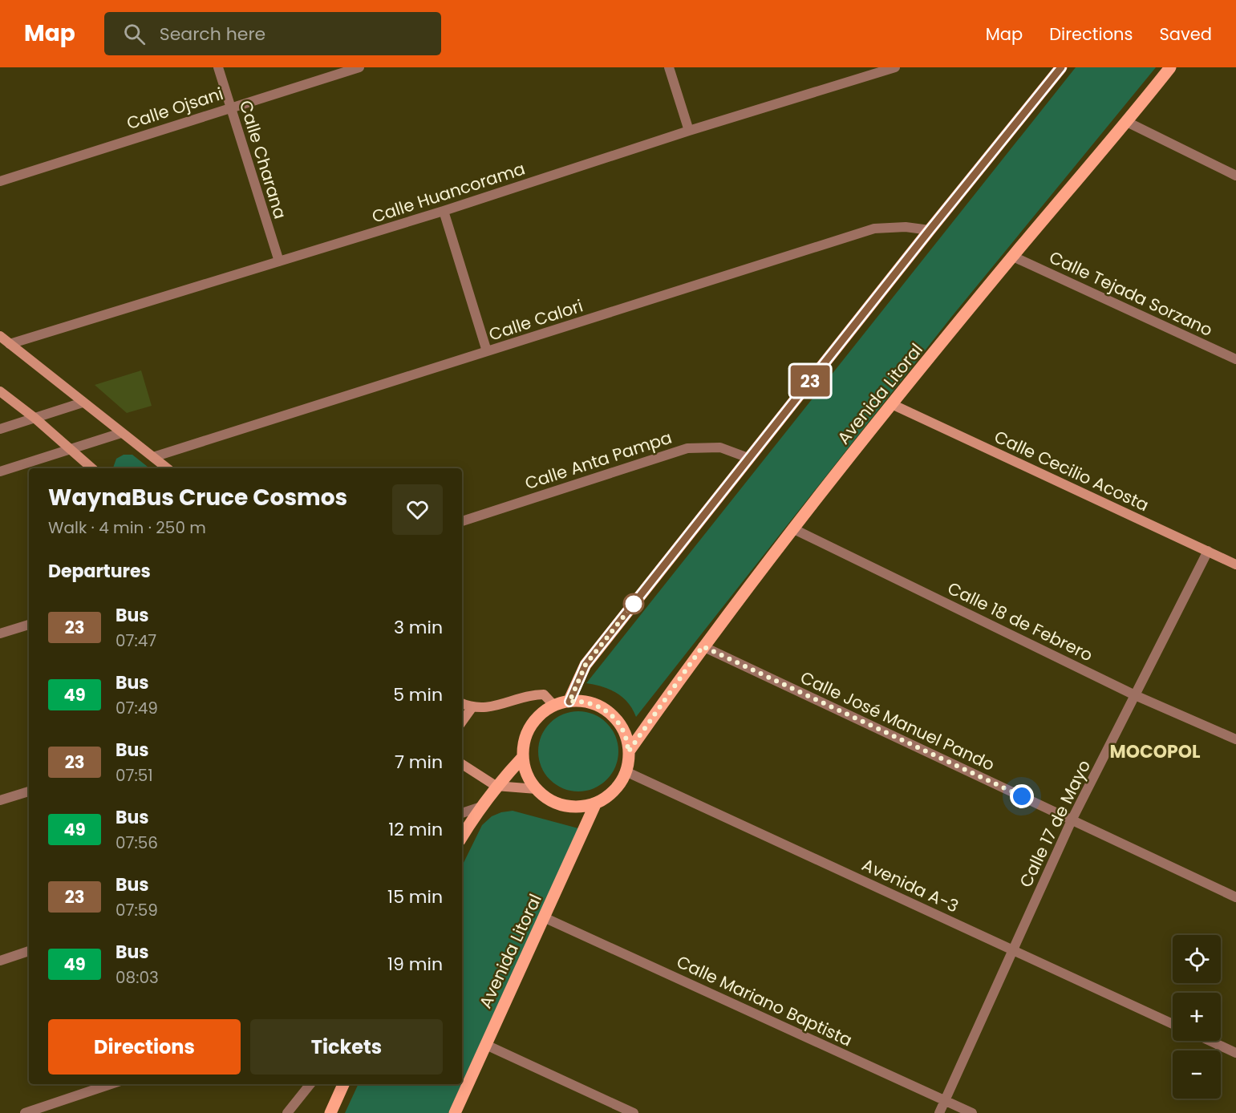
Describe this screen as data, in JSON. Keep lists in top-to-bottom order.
{
  "streets": {
    "main road": ["Avenida Litoral"],
    "street": [
      "Calle Ojsani",
      "Calle Charana",
      "Calle Huancorama",
      "Calle Tejada Sorzano",
      "Calle Calori",
      "Calle Anta Pampa",
      "Calle Cecilio Acosta",
      "Calle 18 de Febrero",
      "Calle José Manuel Pando",
      "Calle 17 de Mayo",
      "Avenida A-3",
      "Calle Mariano Baptista"
    ]
  },
  "crossings": [
    ["Calle Ojsani", "Calle Charana"],
    ["Calle Charana", "Calle Huancorama"],
    ["Calle Tejada Sorzano", "Avenida Litoral"],
    ["Avenida Litoral", "Calle Cecilio Acosta"],
    ["Avenida Litoral", "Calle 18 de Febrero"],
    ["Avenida Litoral", "Calle José Manuel Pando"],
    ["Avenida Litoral", "Avenida A-3"],
    ["Avenida Litoral", "Calle Mariano Baptista"],
    ["Calle Cecilio Acosta", "Calle 17 de Mayo"],
    ["Calle 18 de Febrero", "Calle 17 de Mayo"],
    ["Calle José Manuel Pando", "Calle 17 de Mayo"],
    ["Calle 17 de Mayo", "Avenida A-3"],
    ["Calle 17 de Mayo", "Calle Mariano Baptista"]
  ],
  "districts": ["MOCOPOL"],
  "lines": ["bus line 23"],
  "page": {
    "header": "Map",
    "search": "Search here",
    "nav": ["Map", "Directions", "Saved"],
    "on_map": "23",
    "heading": [
      ["WaynaBus Cruce Cosmos", "Walk · 4 min · 250 m"],
      "Departures"
    ],
    "list": [
      {
        "mark": "23",
        "name": "Bus",
        "note": "07:47",
        "value": "3 min"
      },
      {
        "mark": "49",
        "name": "Bus",
        "note": "07:49",
        "value": "5 min"
      },
      {
        "mark": "23",
        "name": "Bus",
        "note": "07:51",
        "value": "7 min"
      },
      {
        "mark": "49",
        "name": "Bus",
        "note": "07:56",
        "value": "12 min"
      },
      {
        "mark": "23",
        "name": "Bus",
        "note": "07:59",
        "value": "15 min"
      },
      {
        "mark": "49",
        "name": "Bus",
        "note": "08:03",
        "value": "19 min"
      }
    ],
    "map_buttons": ["+", "−"],
    "buttons": ["Directions", "Tickets"]
  }
}
